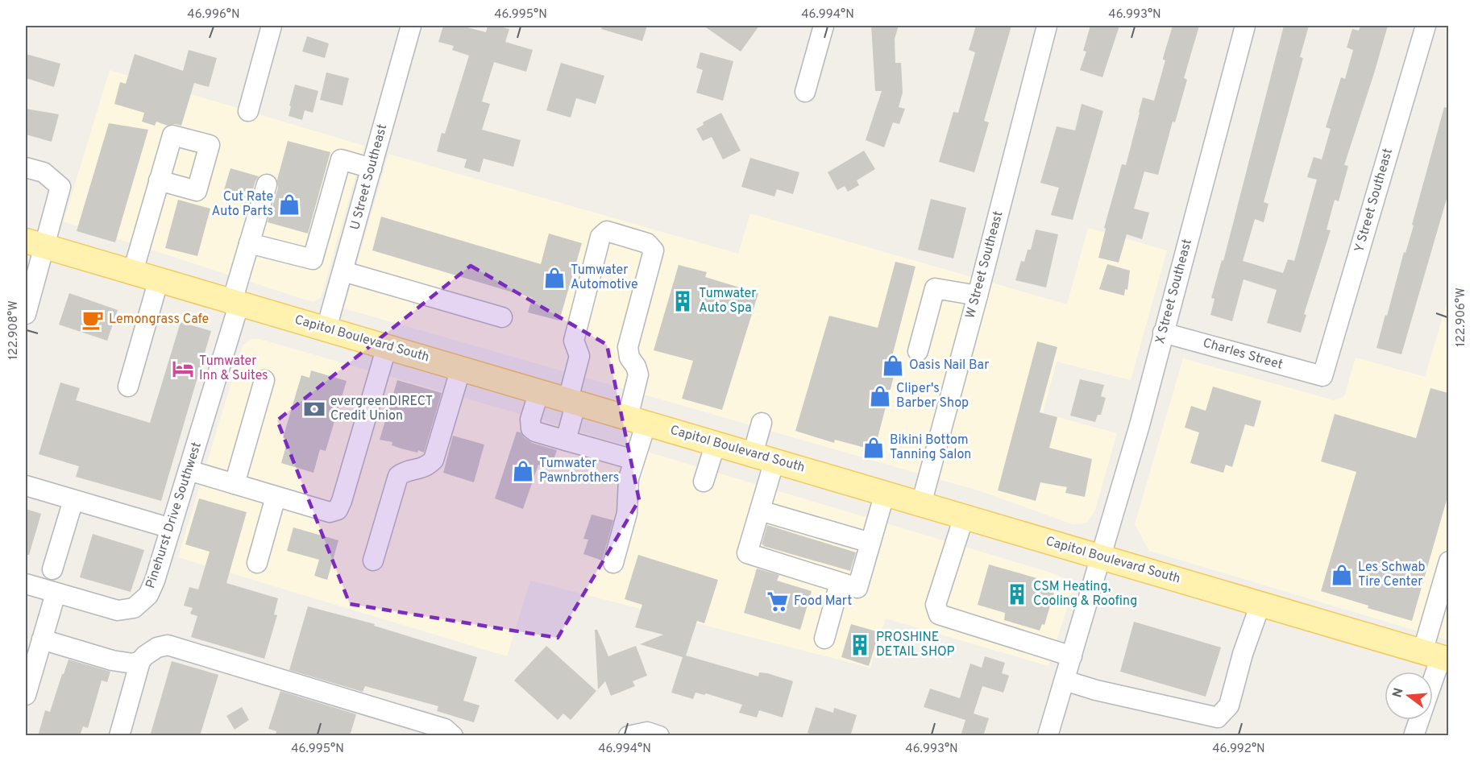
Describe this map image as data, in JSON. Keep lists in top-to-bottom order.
{
  "streets": {
    "main road": ["Capitol Boulevard South"],
    "street": [
      "U Street Southeast",
      "Y Street Southeast",
      "W Street Southeast",
      "X Street Southeast",
      "Charles Street",
      "Pinehurst Drive Southwest"
    ]
  },
  "crossings": [
    ["U Street Southeast", "Capitol Boulevard South"],
    ["Y Street Southeast", "Charles Street"],
    ["W Street Southeast", "Capitol Boulevard South"],
    ["X Street Southeast", "Capitol Boulevard South"],
    ["X Street Southeast", "Charles Street"],
    ["Capitol Boulevard South", "Pinehurst Drive Southwest"]
  ],
  "places": {
    "shop": [
      "Cut Rate Auto Parts",
      "Tumwater Automotive",
      "Oasis Nail Bar",
      "Cliper's Barber Shop",
      "Bikini Bottom Tanning Salon",
      "Tumwater Pawnbrothers",
      "Les Schwab Tire Center"
    ],
    "building": ["Tumwater Auto Spa", "CSM Heating, Cooling & Roofing", "PROSHINE DETAIL SHOP"],
    "cafe": ["Lemongrass Cafe"],
    "hotel": ["Tumwater Inn & Suites"],
    "bank": ["evergreenDIRECT Credit Union"],
    "supermarket": ["Food Mart"]
  },
  "north": "left",
  "coordinates": [
    "46.996°N",
    "46.995°N",
    "46.994°N",
    "46.993°N",
    "122.906°W",
    "122.908°W",
    "46.992°N"
  ]
}
